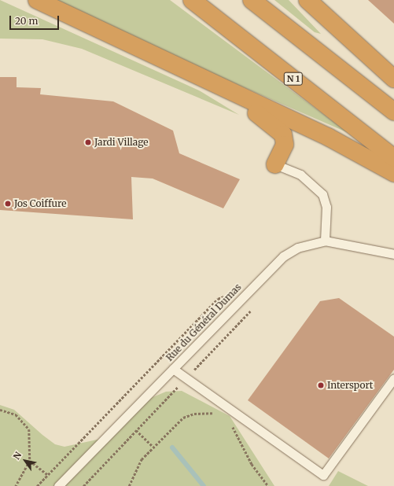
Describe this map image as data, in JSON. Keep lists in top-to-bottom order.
{
  "streets": {
    "highway": ["N 1"],
    "lane": ["Rue du Général Dumas"]
  },
  "places": ["Jardi Village", "Jos Coiffure", "Intersport"],
  "scale_bar": "20 m",
  "north": "top left"
}
